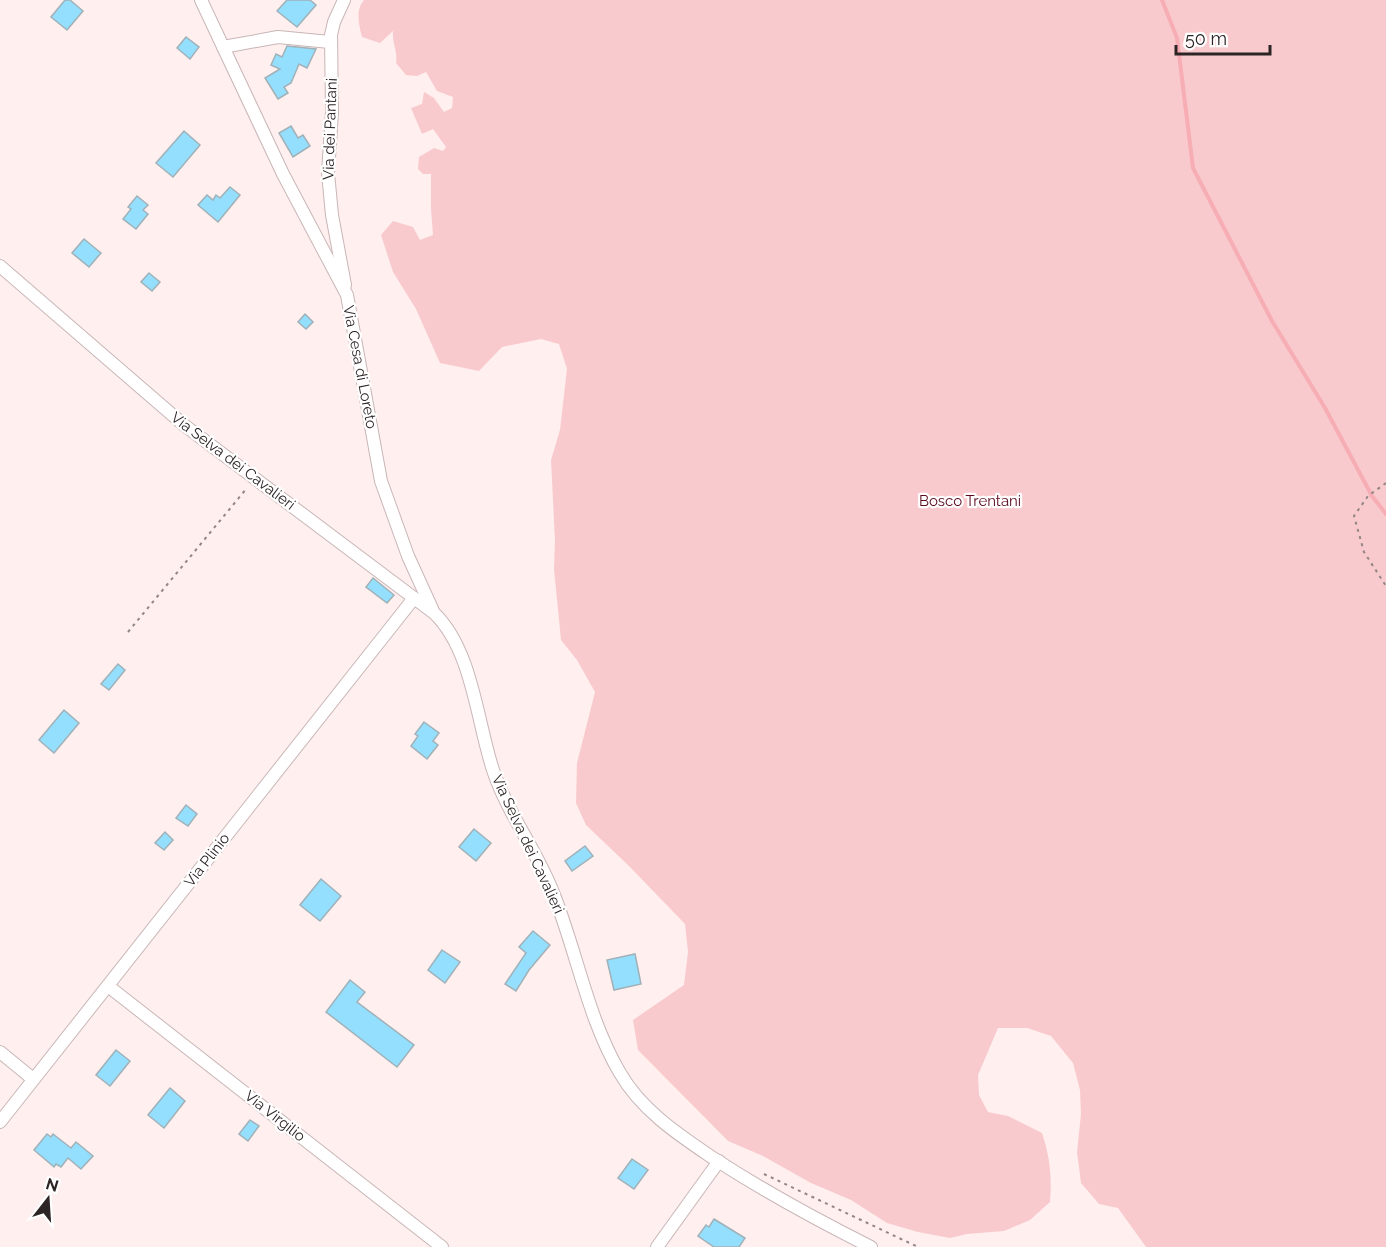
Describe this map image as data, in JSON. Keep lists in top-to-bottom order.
{
  "streets": {
    "street": [
      "Via dei Pantani",
      "Via Cesa di Loreto",
      "Via Selva dei Cavalieri",
      "Via Plinio",
      "Via Virgilio"
    ]
  },
  "crossings": [
    ["Via dei Pantani", "Via Cesa di Loreto"],
    ["Via Cesa di Loreto", "Via Selva dei Cavalieri"],
    ["Via Selva dei Cavalieri", "Via Plinio"],
    ["Via Plinio", "Via Virgilio"]
  ],
  "parks": ["Bosco Trentani"],
  "scale_bar": "50 m",
  "north": "top"
}
